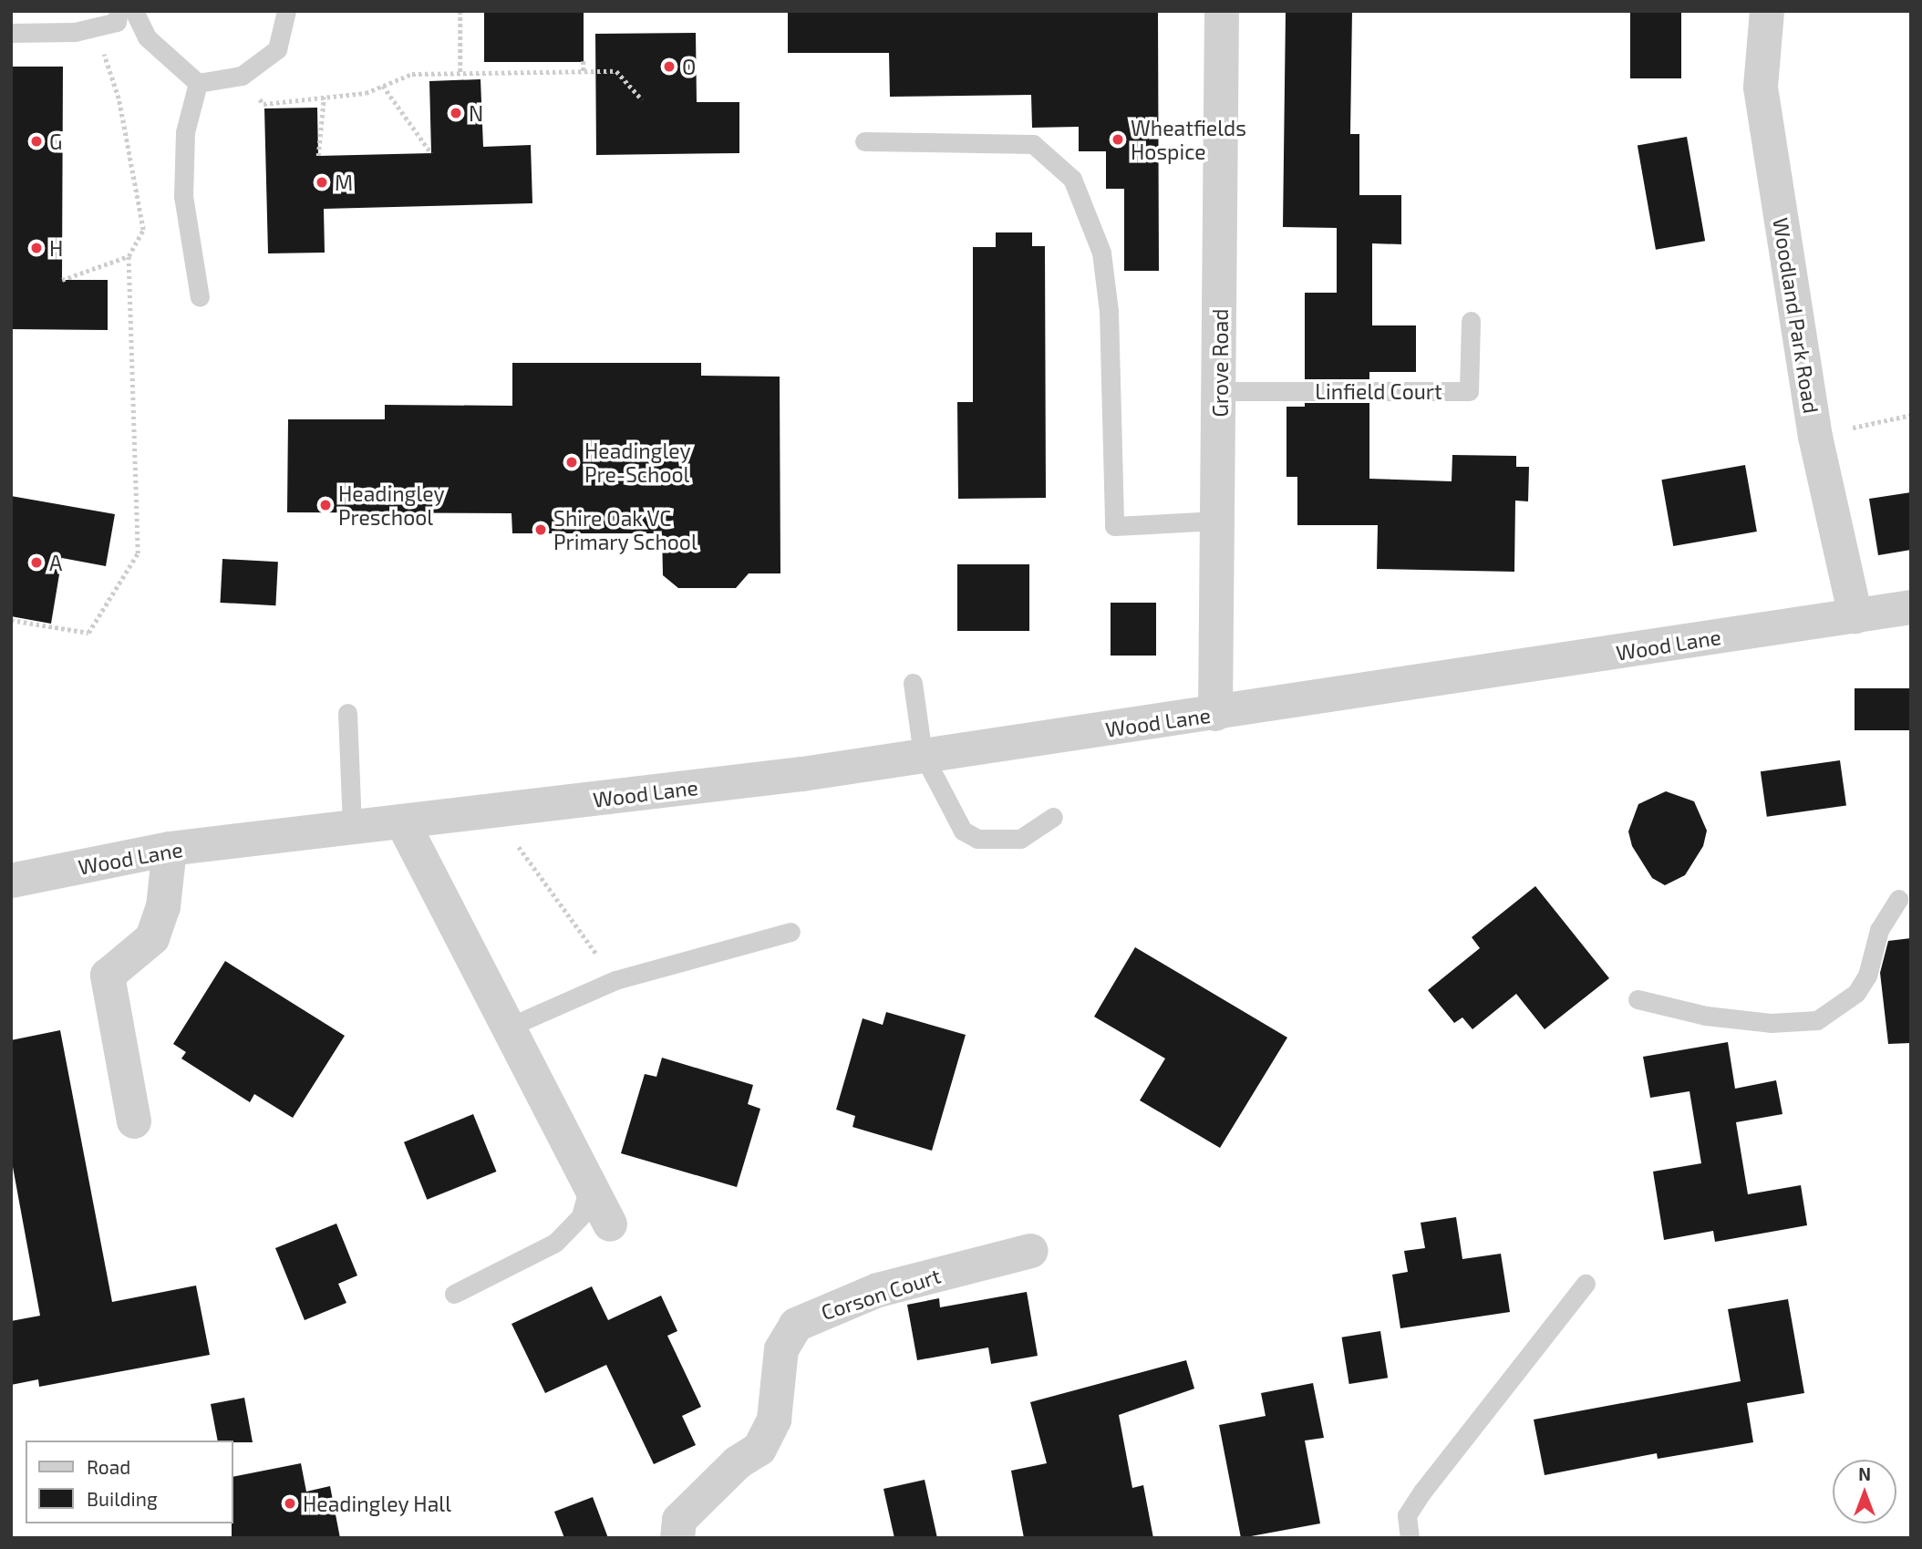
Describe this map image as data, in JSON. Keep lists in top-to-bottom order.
{
  "streets": {
    "street": [
      "Woodland Park Road",
      "Grove Road",
      "Wood Lane",
      "Corson Court"
    ],
    "lane": ["Linfield Court"]
  },
  "crossings": [
    ["Woodland Park Road", "Wood Lane"],
    ["Grove Road", "Linfield Court"],
    ["Grove Road", "Wood Lane"]
  ],
  "places": [
    "O",
    "N",
    "Wheatfields Hospice",
    "G",
    "M",
    "H",
    "Headingley Pre-School",
    "Headingley Preschool",
    "Shire Oak VC Primary School",
    "A",
    "Headingley Hall"
  ],
  "legend": ["Road", "Building"],
  "north": "top"
}
